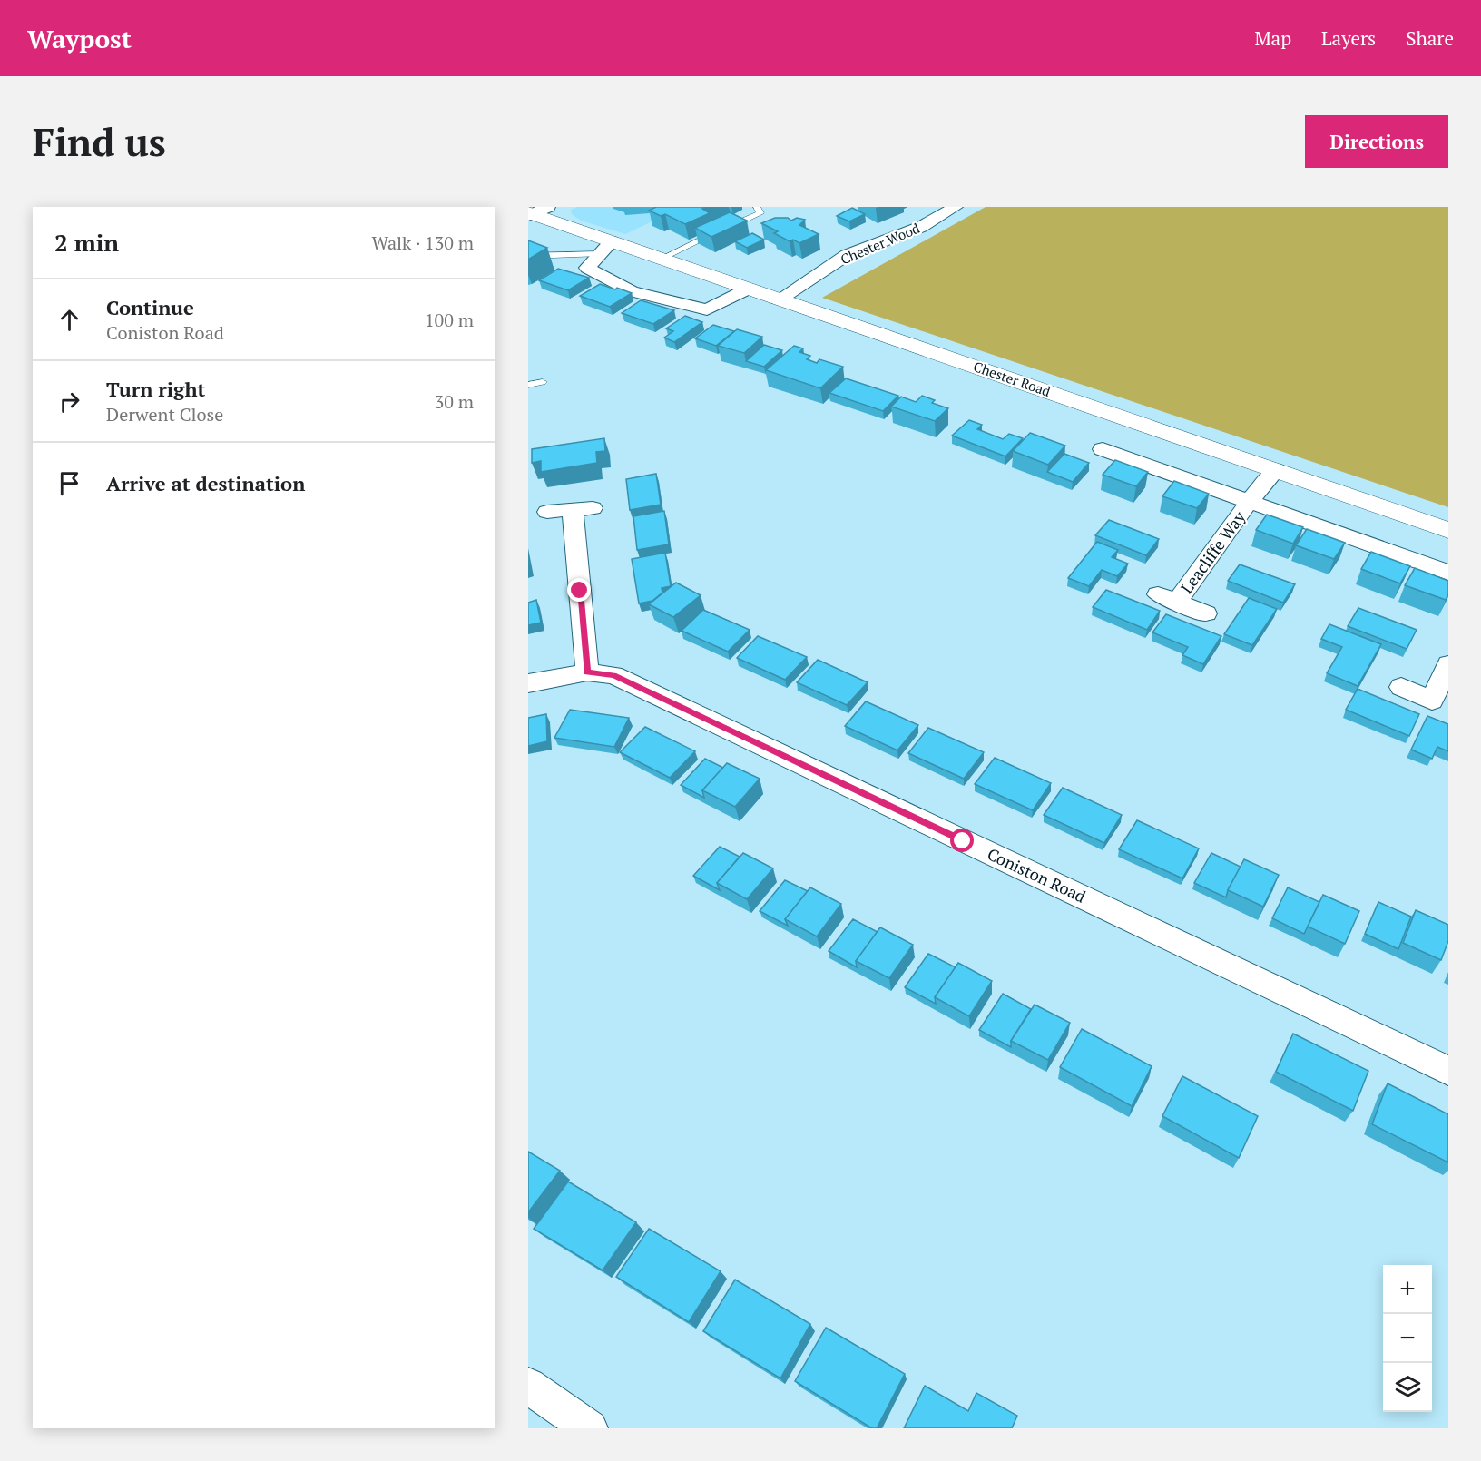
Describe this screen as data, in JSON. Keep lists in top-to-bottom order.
{
  "streets": {
    "highway": ["Chester Road"],
    "street": ["Chester Wood", "Leacliffe Way", "Coniston Road"]
  },
  "crossings": [
    ["Chester Wood", "Chester Road"]
  ],
  "page": {
    "header": "Waypost",
    "nav": ["Map", "Layers", "Share"],
    "buttons": "Directions",
    "title": "Find us",
    "heading": ["2 min", "Walk · 130 m"],
    "list": [
      ["Continue", "Coniston Road", "100 m"],
      ["Turn right", "Derwent Close", "30 m"],
      "Arrive at destination"
    ],
    "map_buttons": ["+", "−"]
  }
}
